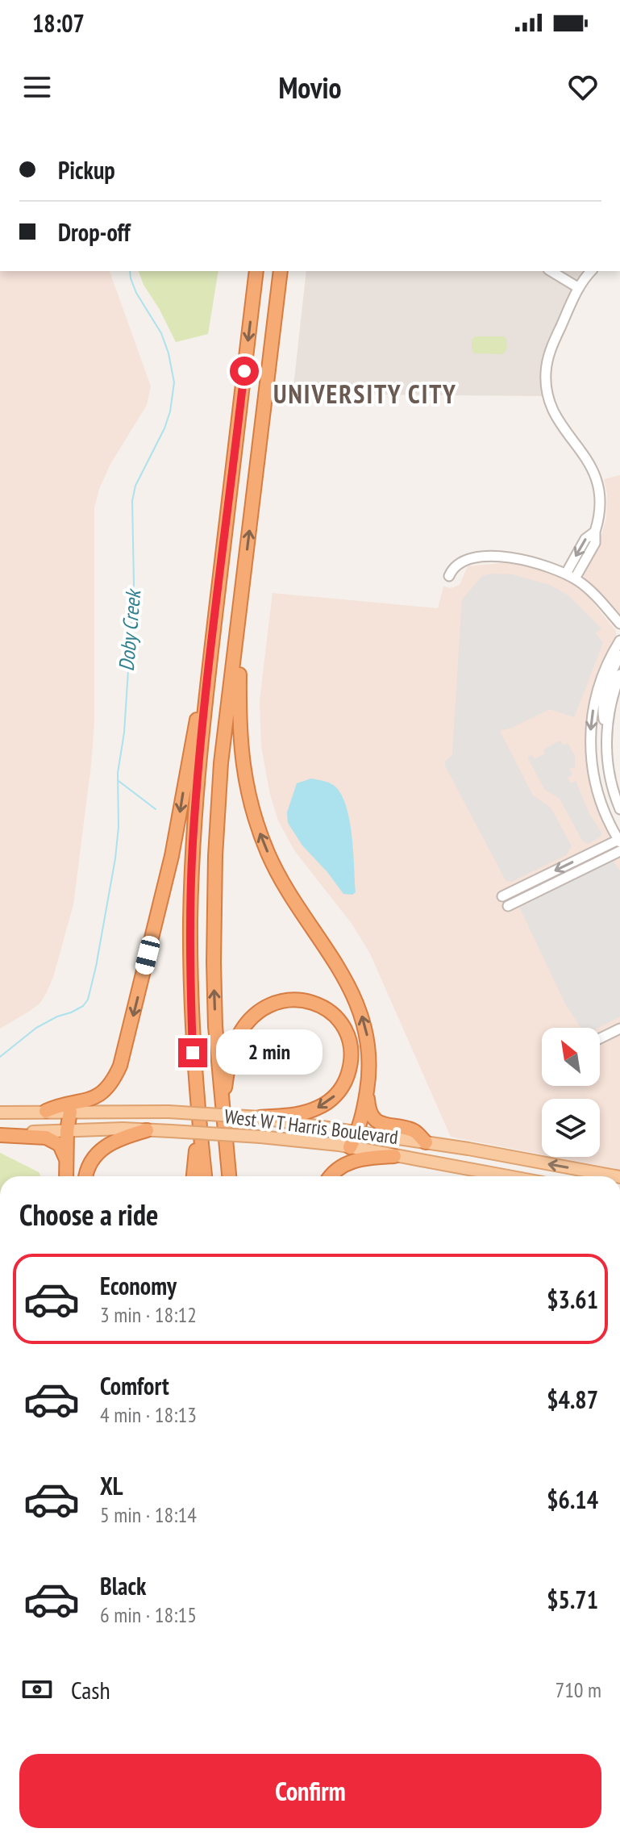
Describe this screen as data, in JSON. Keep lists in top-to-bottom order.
{
  "streets": {
    "main road": ["West W T Harris Boulevard"]
  },
  "districts": ["UNIVERSITY CITY"],
  "water": ["Doby Creek"],
  "north": "top left",
  "page": {
    "status": "18:07",
    "header": "Movio",
    "banner": ["Pickup", "Drop-off"],
    "bubble": "2 min",
    "heading": "Choose a ride",
    "list": [
      {
        "name": "Economy",
        "note": "3 min · 18:12",
        "value": "$3.61"
      },
      {
        "name": "Comfort",
        "note": "4 min · 18:13",
        "value": "$4.87"
      },
      {
        "name": "XL",
        "note": "5 min · 18:14",
        "value": "$6.14"
      },
      {
        "name": "Black",
        "note": "6 min · 18:15",
        "value": "$5.71"
      }
    ],
    "pay": ["Cash", "710 m"],
    "buttons": "Confirm"
  }
}
